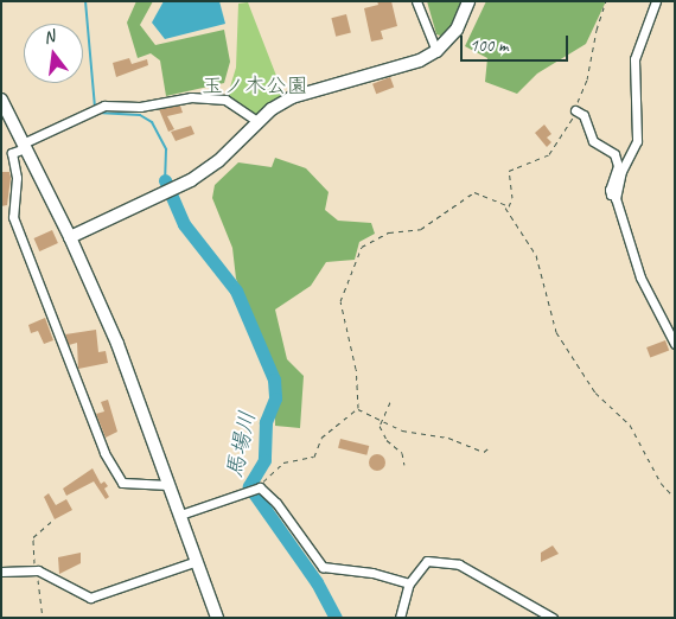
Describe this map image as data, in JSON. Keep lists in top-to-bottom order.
{
  "water": ["馬場川"],
  "parks": ["玉ノ木公園"],
  "scale_bar": "100 m",
  "north": "top"
}
